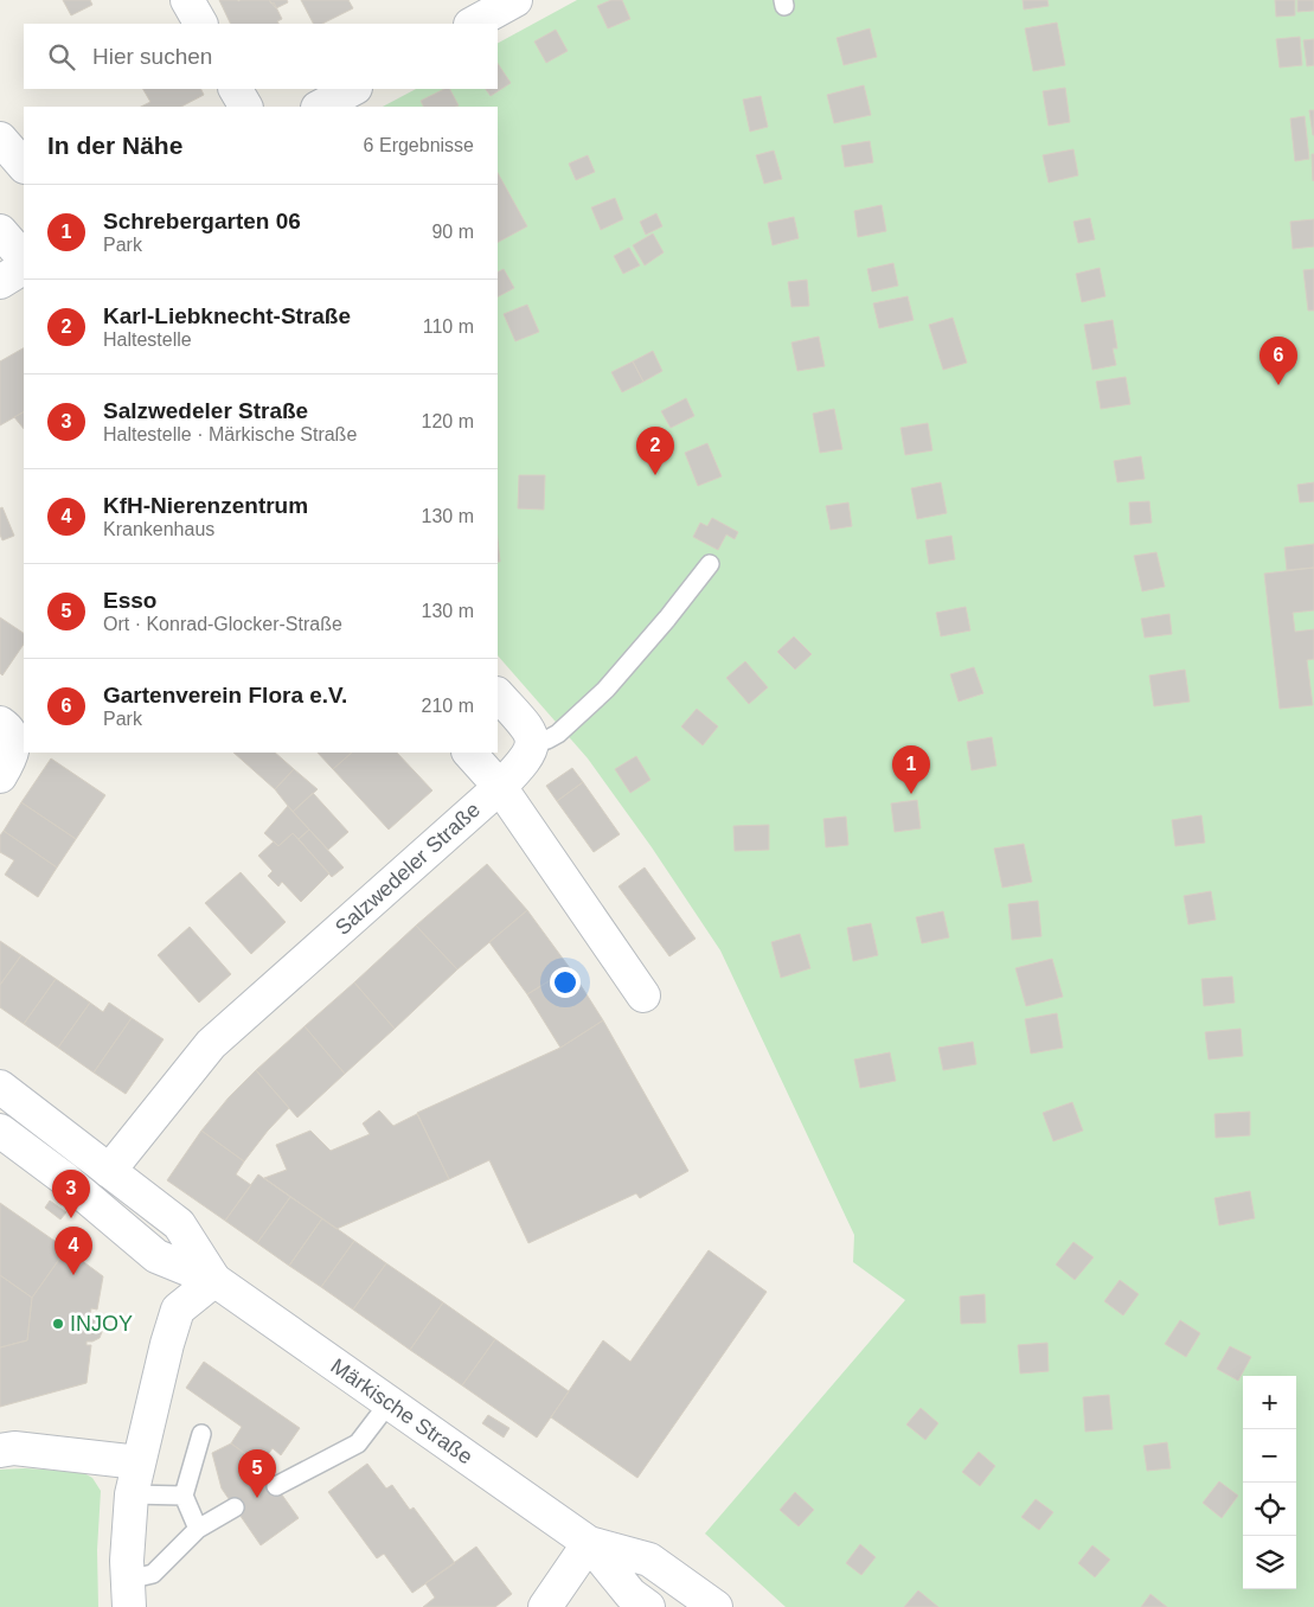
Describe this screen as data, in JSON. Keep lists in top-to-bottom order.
{
  "streets": {
    "street": ["Salzwedeler Straße", "Märkische Straße"]
  },
  "crossings": [
    ["Salzwedeler Straße", "Märkische Straße"]
  ],
  "places": ["INJOY"],
  "page": {
    "search": "Hier suchen",
    "heading": ["In der Nähe", "6 Ergebnisse"],
    "list": [
      {
        "mark": "1",
        "name": "Schrebergarten 06",
        "note": "Park",
        "value": "90 m"
      },
      {
        "mark": "2",
        "name": "Karl-Liebknecht-Straße",
        "note": "Haltestelle",
        "value": "110 m"
      },
      {
        "mark": "3",
        "name": "Salzwedeler Straße",
        "note": "Haltestelle · Märkische Straße",
        "value": "120 m"
      },
      {
        "mark": "4",
        "name": "KfH-Nierenzentrum",
        "note": "Krankenhaus",
        "value": "130 m"
      },
      {
        "mark": "5",
        "name": "Esso",
        "note": "Ort · Konrad-Glocker-Straße",
        "value": "130 m"
      },
      {
        "mark": "6",
        "name": "Gartenverein Flora e.V.",
        "note": "Park",
        "value": "210 m"
      }
    ],
    "pins": [
      "6",
      "2",
      "1",
      "3",
      "4",
      "5"
    ],
    "map_buttons": ["+", "−"]
  }
}
